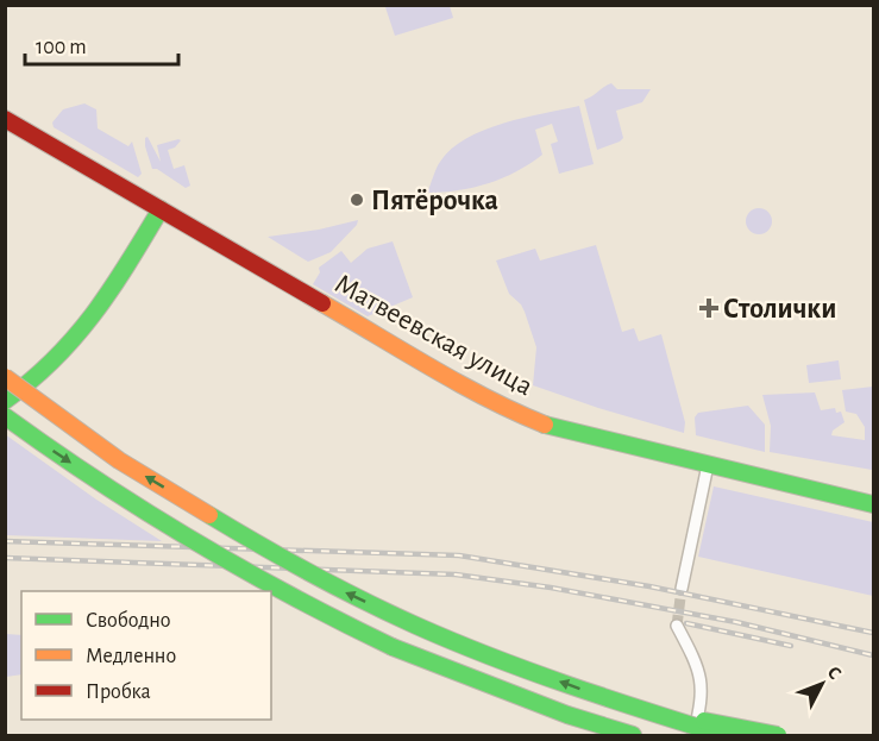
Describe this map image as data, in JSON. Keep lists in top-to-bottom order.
{
  "streets": {
    "main road": ["Матвеевская улица"]
  },
  "places": {
    "other": ["Пятёрочка"],
    "health": ["Столички"]
  },
  "legend": ["Свободно", "Медленно", "Пробка"],
  "scale_bar": "100 m",
  "north": "top right"
}
